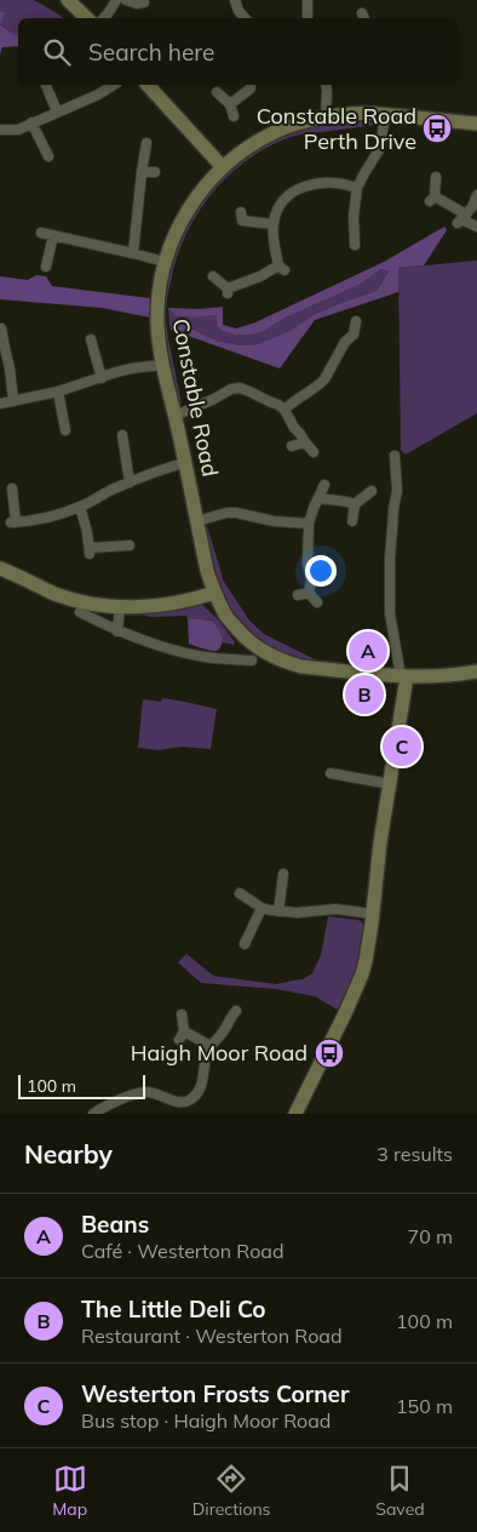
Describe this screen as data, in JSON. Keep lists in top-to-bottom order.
{
  "streets": {
    "street": ["Constable Road"]
  },
  "places": {
    "bus stop": ["Constable Road Perth Drive", "Haigh Moor Road"]
  },
  "scale_bar": "100 m",
  "page": {
    "search": "Search here",
    "pins": ["A", "B", "C"],
    "scale": "100 m",
    "heading": ["Nearby", "3 results"],
    "list": [
      {
        "mark": "A",
        "name": "Beans",
        "note": "Café · Westerton Road",
        "value": "70 m"
      },
      {
        "mark": "B",
        "name": "The Little Deli Co",
        "note": "Restaurant · Westerton Road",
        "value": "100 m"
      },
      {
        "mark": "C",
        "name": "Westerton Frosts Corner",
        "note": "Bus stop · Haigh Moor Road",
        "value": "150 m"
      }
    ],
    "nav": ["Map", "Directions", "Saved"]
  }
}
